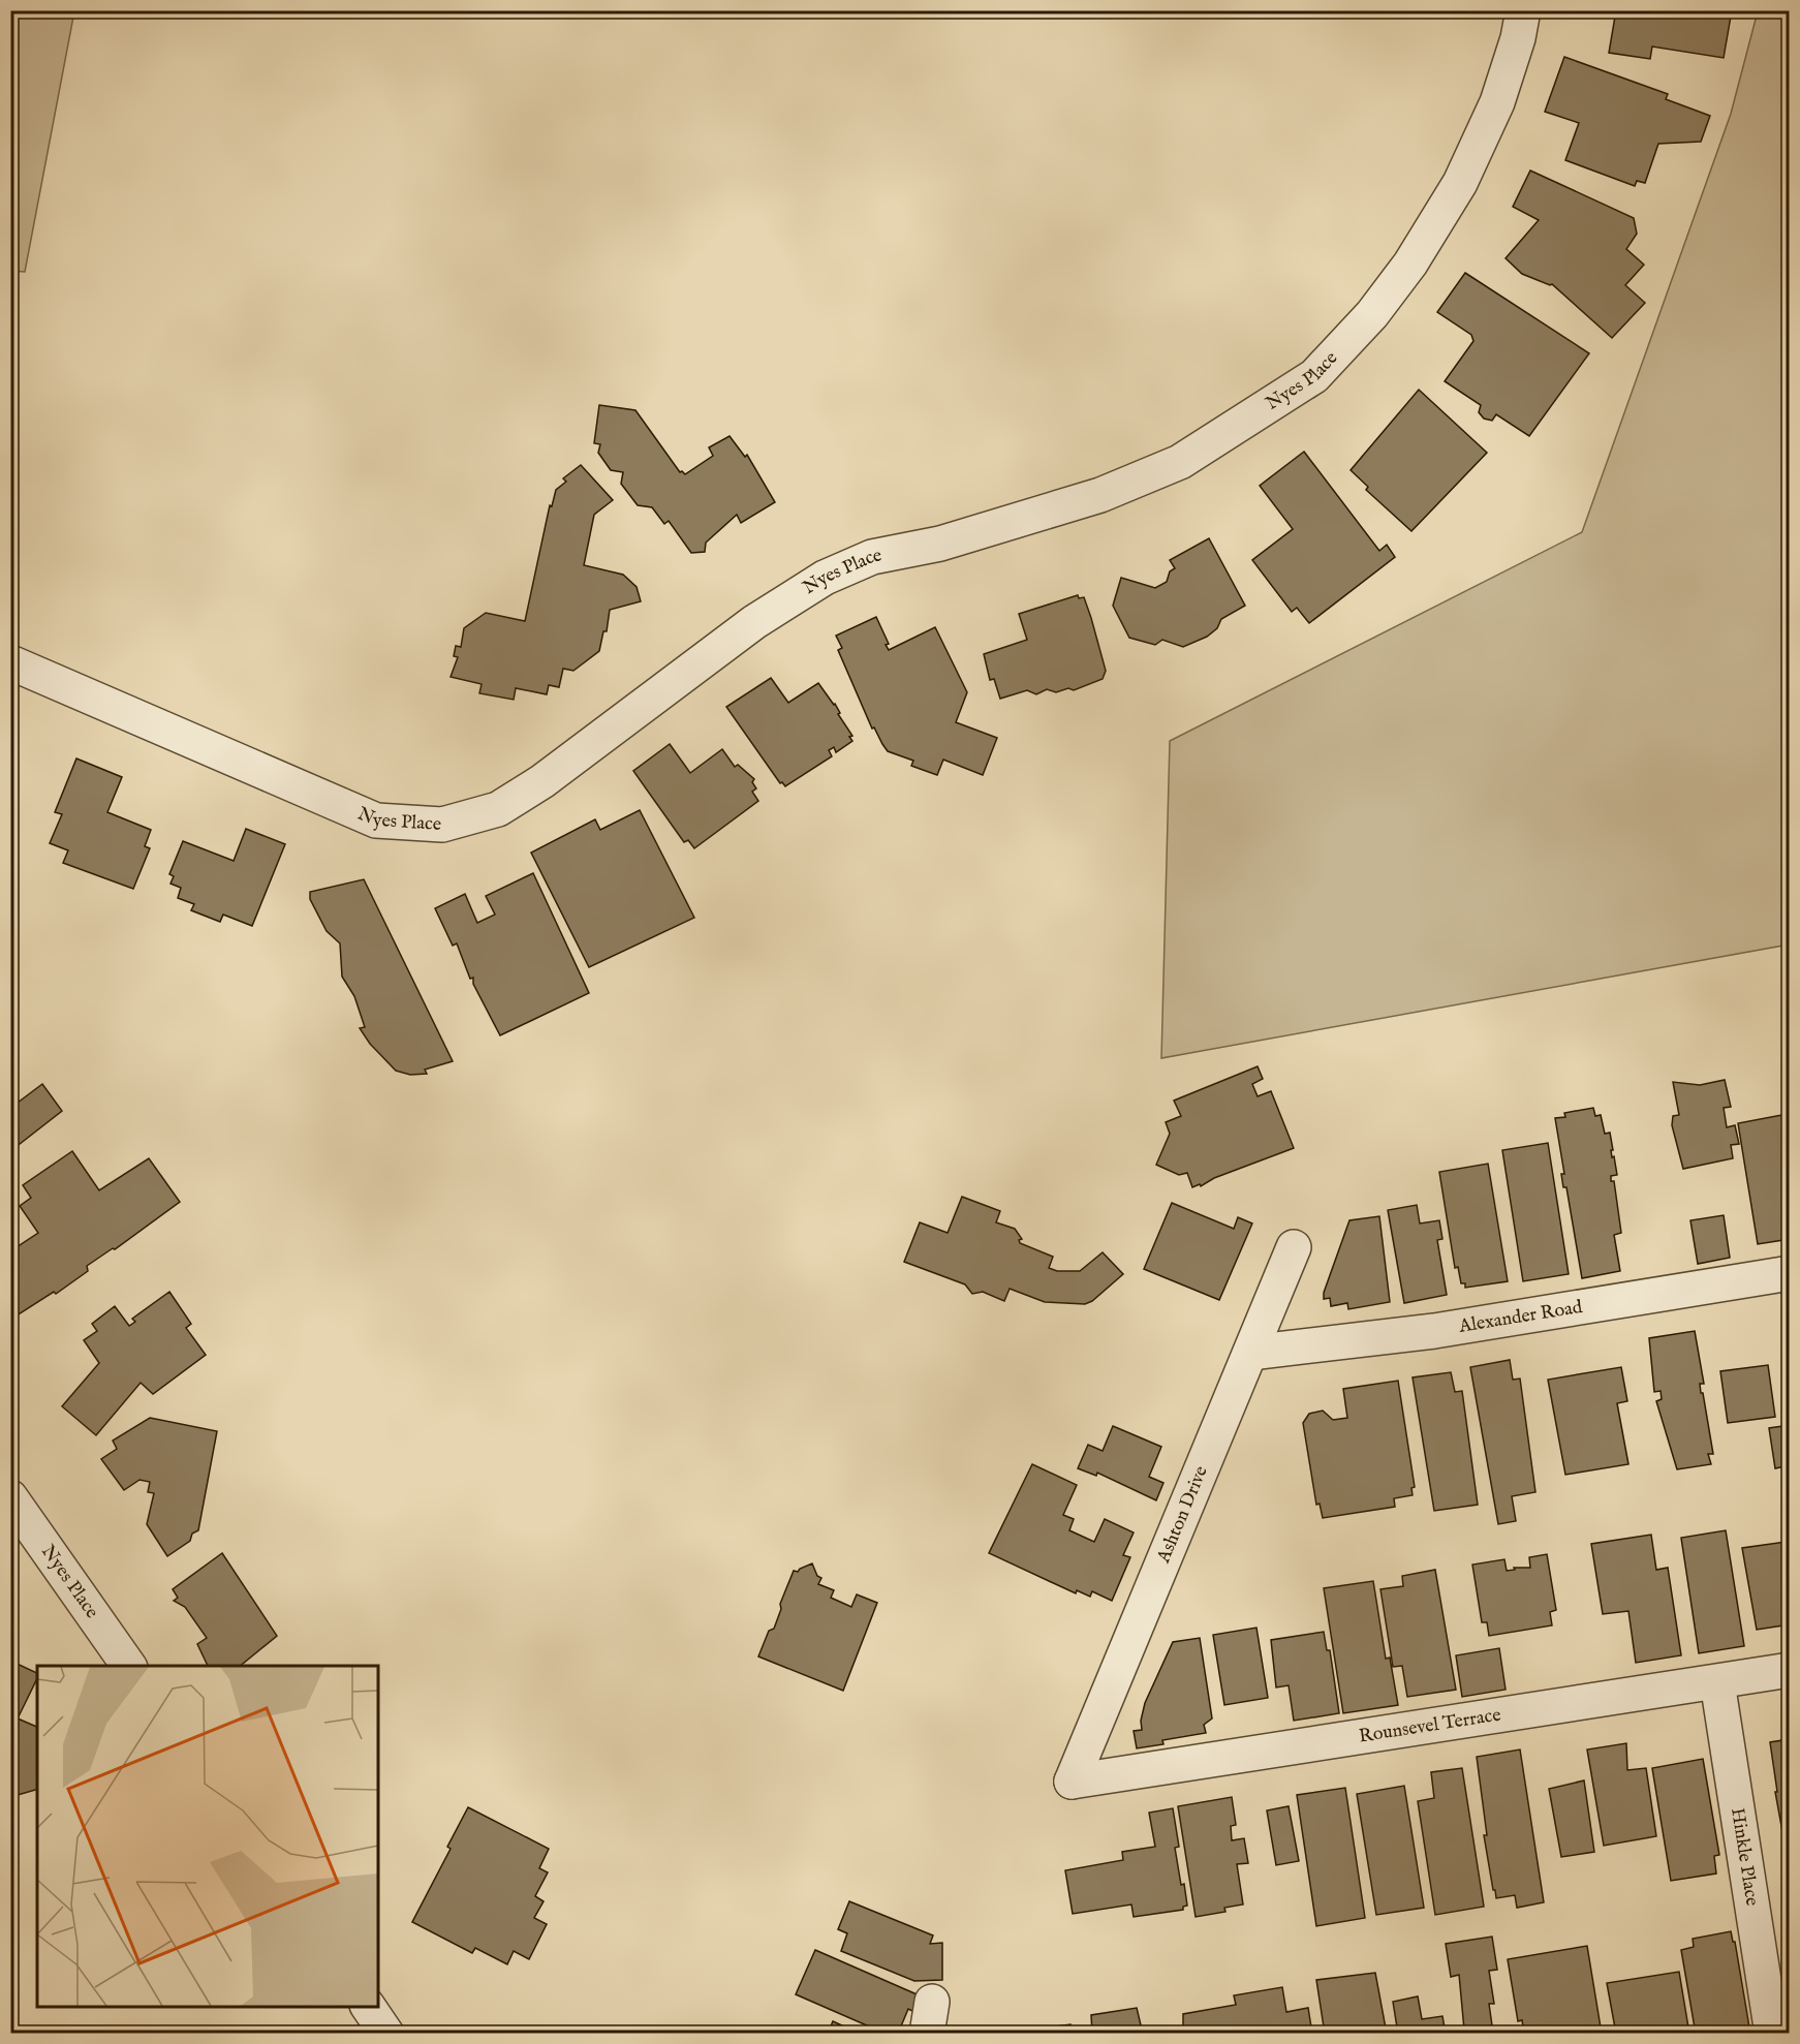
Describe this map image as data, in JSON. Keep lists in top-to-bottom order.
{
  "streets": {
    "street": [
      "Nyes Place",
      "Alexander Road",
      "Ashton Drive",
      "Rounsevel Terrace",
      "Hinkle Place"
    ]
  },
  "crossings": [
    ["Alexander Road", "Ashton Drive"],
    ["Ashton Drive", "Rounsevel Terrace"],
    ["Rounsevel Terrace", "Hinkle Place"]
  ]
}
